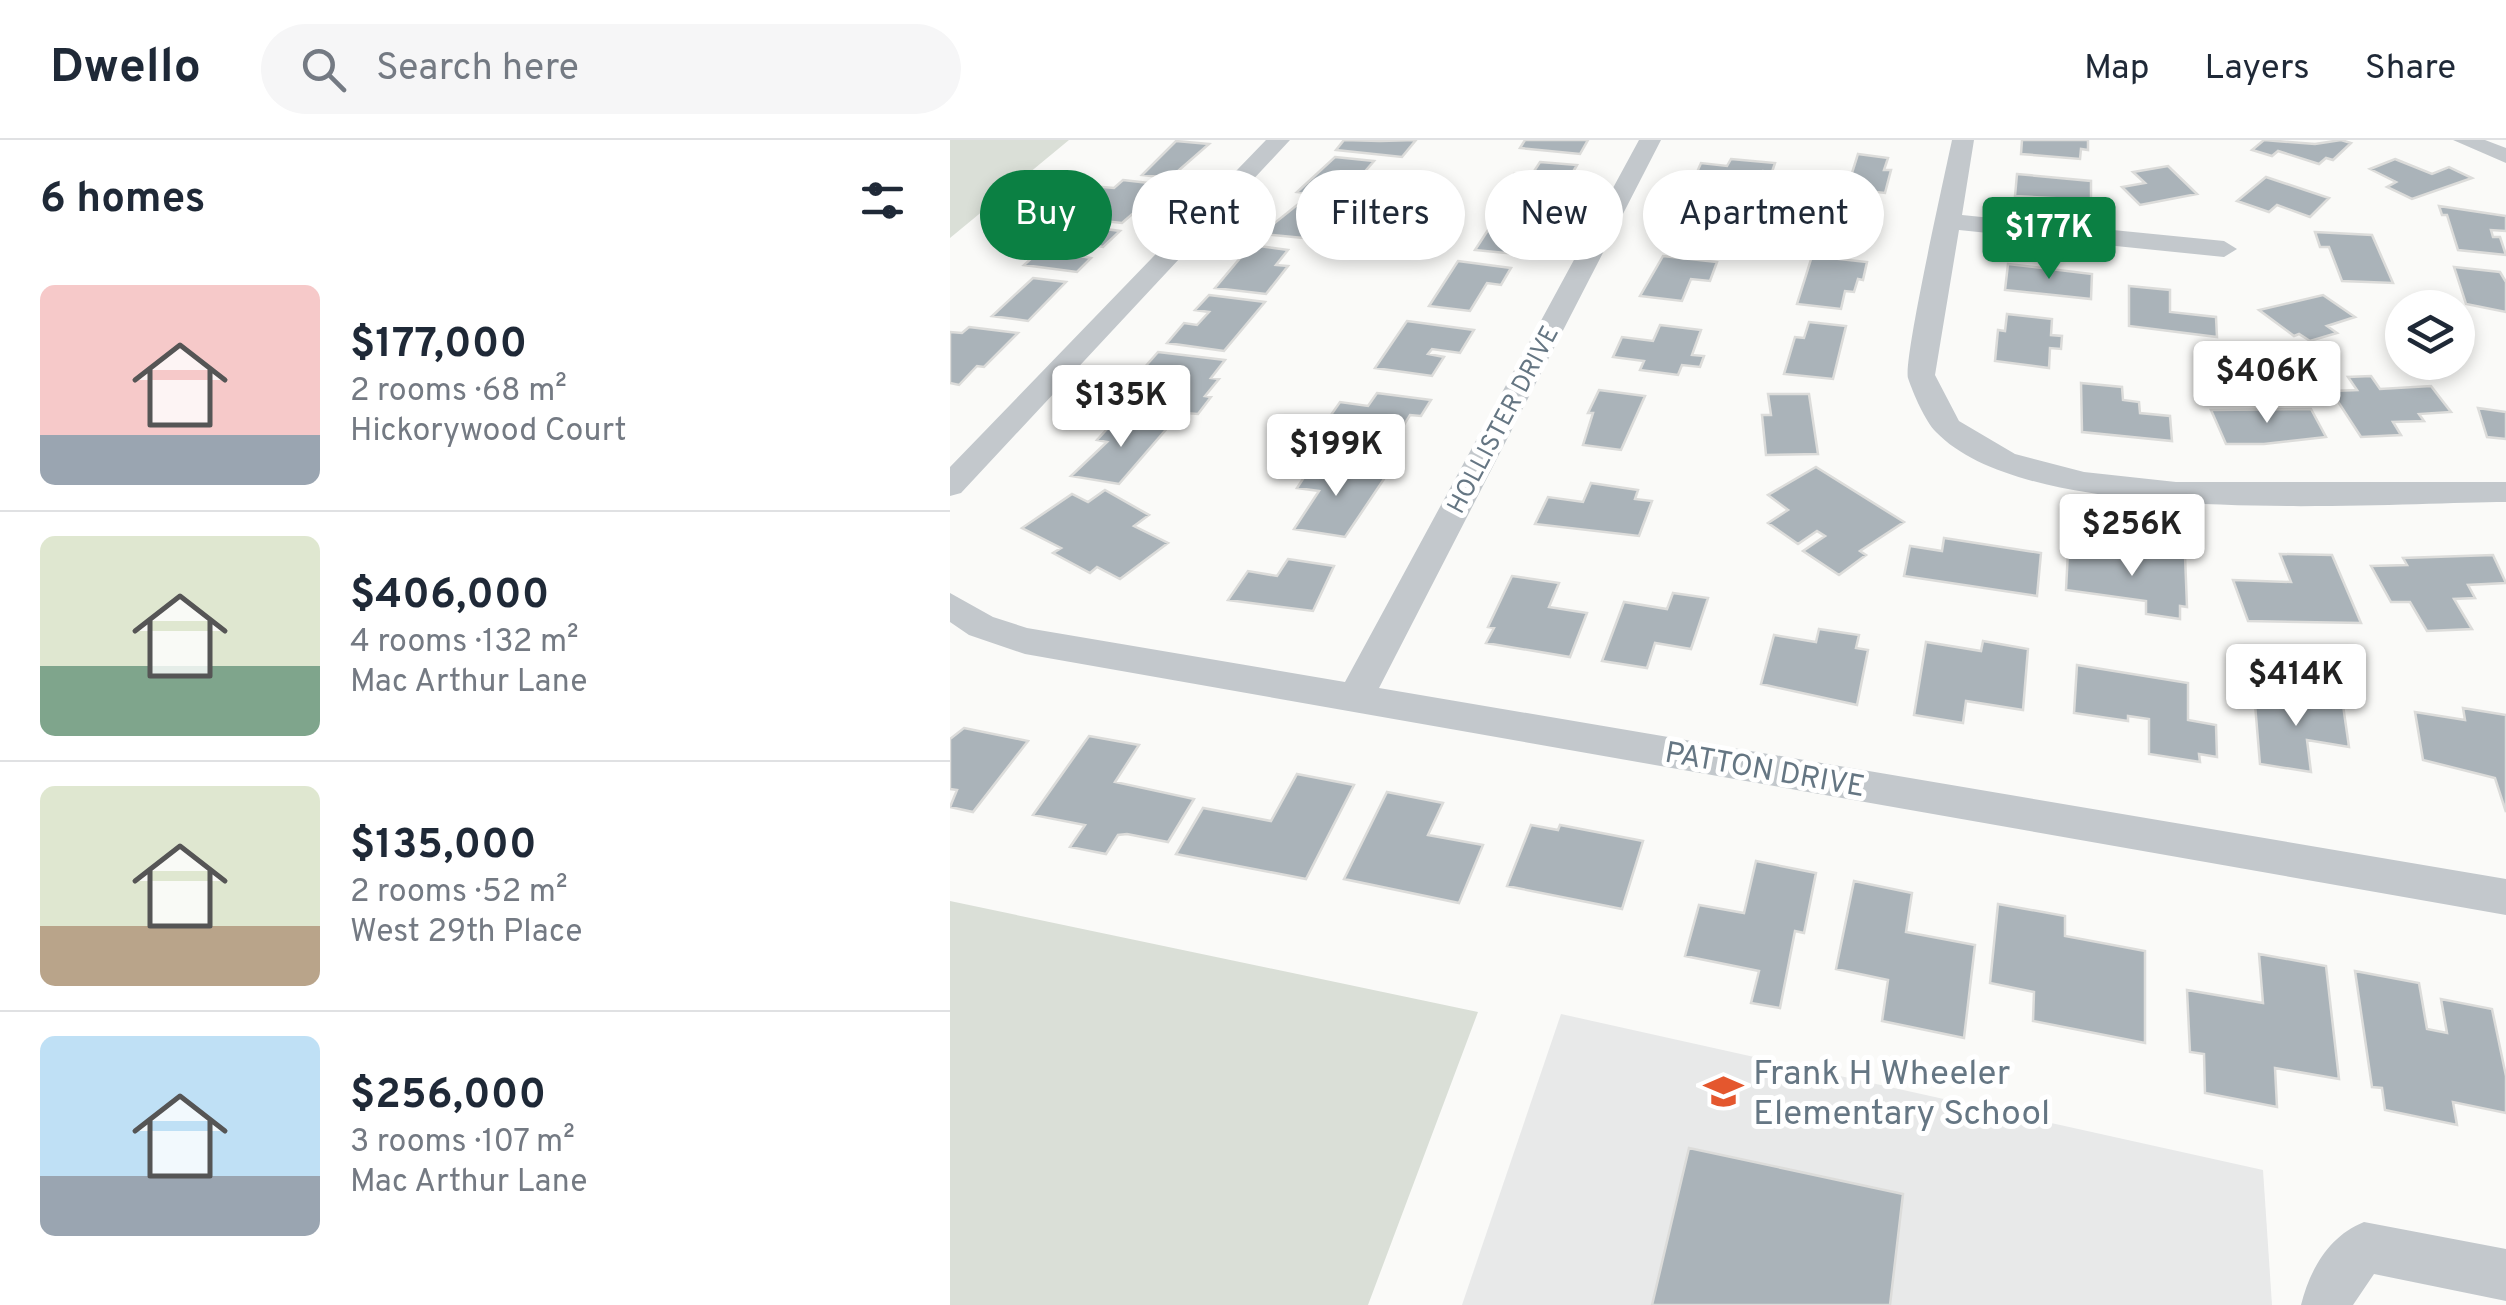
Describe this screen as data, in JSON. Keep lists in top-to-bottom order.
{
  "streets": {
    "street": ["HOLLISTER DRIVE", "PATTON DRIVE"]
  },
  "crossings": [
    ["HOLLISTER DRIVE", "PATTON DRIVE"]
  ],
  "places": {
    "school or university": ["Frank H Wheeler Elementary School"]
  },
  "page": {
    "header": "Dwello",
    "search": "Search here",
    "nav": ["Map", "Layers", "Share"],
    "heading": "6 homes",
    "chip": [
      "Buy",
      "Rent",
      "Filters",
      "New",
      "Apartment"
    ],
    "price": [
      "$177K",
      "$406K",
      "$135K",
      "$199K",
      "$256K",
      "$414K"
    ],
    "list": [
      {
        "name": "$177,000",
        "note": "2 rooms · 68 m² · Hickorywood Court"
      },
      {
        "name": "$406,000",
        "note": "4 rooms · 132 m² · Mac Arthur Lane"
      },
      {
        "name": "$135,000",
        "note": "2 rooms · 52 m² · West 29th Place"
      },
      {
        "name": "$256,000",
        "note": "3 rooms · 107 m² · Mac Arthur Lane"
      }
    ]
  }
}
